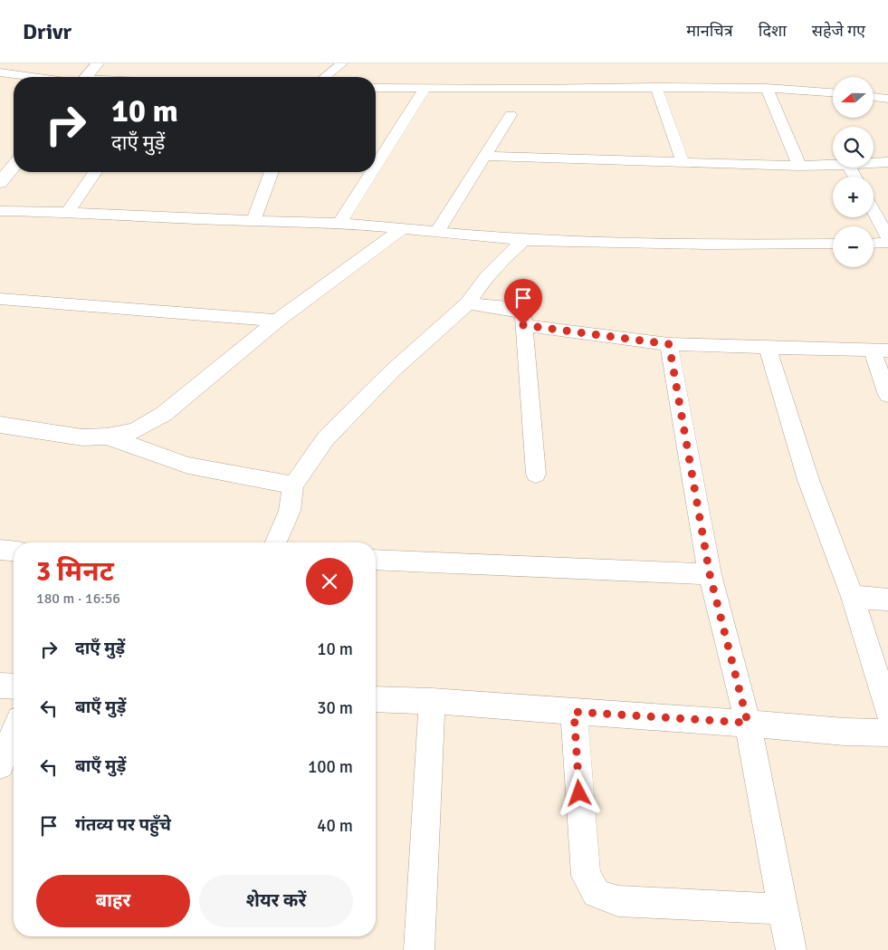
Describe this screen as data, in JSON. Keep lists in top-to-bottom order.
{
  "north": "left",
  "page": {
    "header": "Drivr",
    "nav": ["मानचित्र", "दिशा", "सहेजे गए"],
    "map_buttons": ["+", "−"],
    "turn": ["10 m", "दाएँ मुड़ें"],
    "heading": ["3 मिनट", "180 m · 16:56"],
    "list": [
      {
        "name": "दाएँ मुड़ें",
        "value": "10 m"
      },
      {
        "name": "बाएँ मुड़ें",
        "value": "30 m"
      },
      {
        "name": "बाएँ मुड़ें",
        "value": "100 m"
      },
      {
        "name": "गंतव्य पर पहुँचे",
        "value": "40 m"
      }
    ],
    "buttons": ["बाहर", "शेयर करें"]
  }
}
